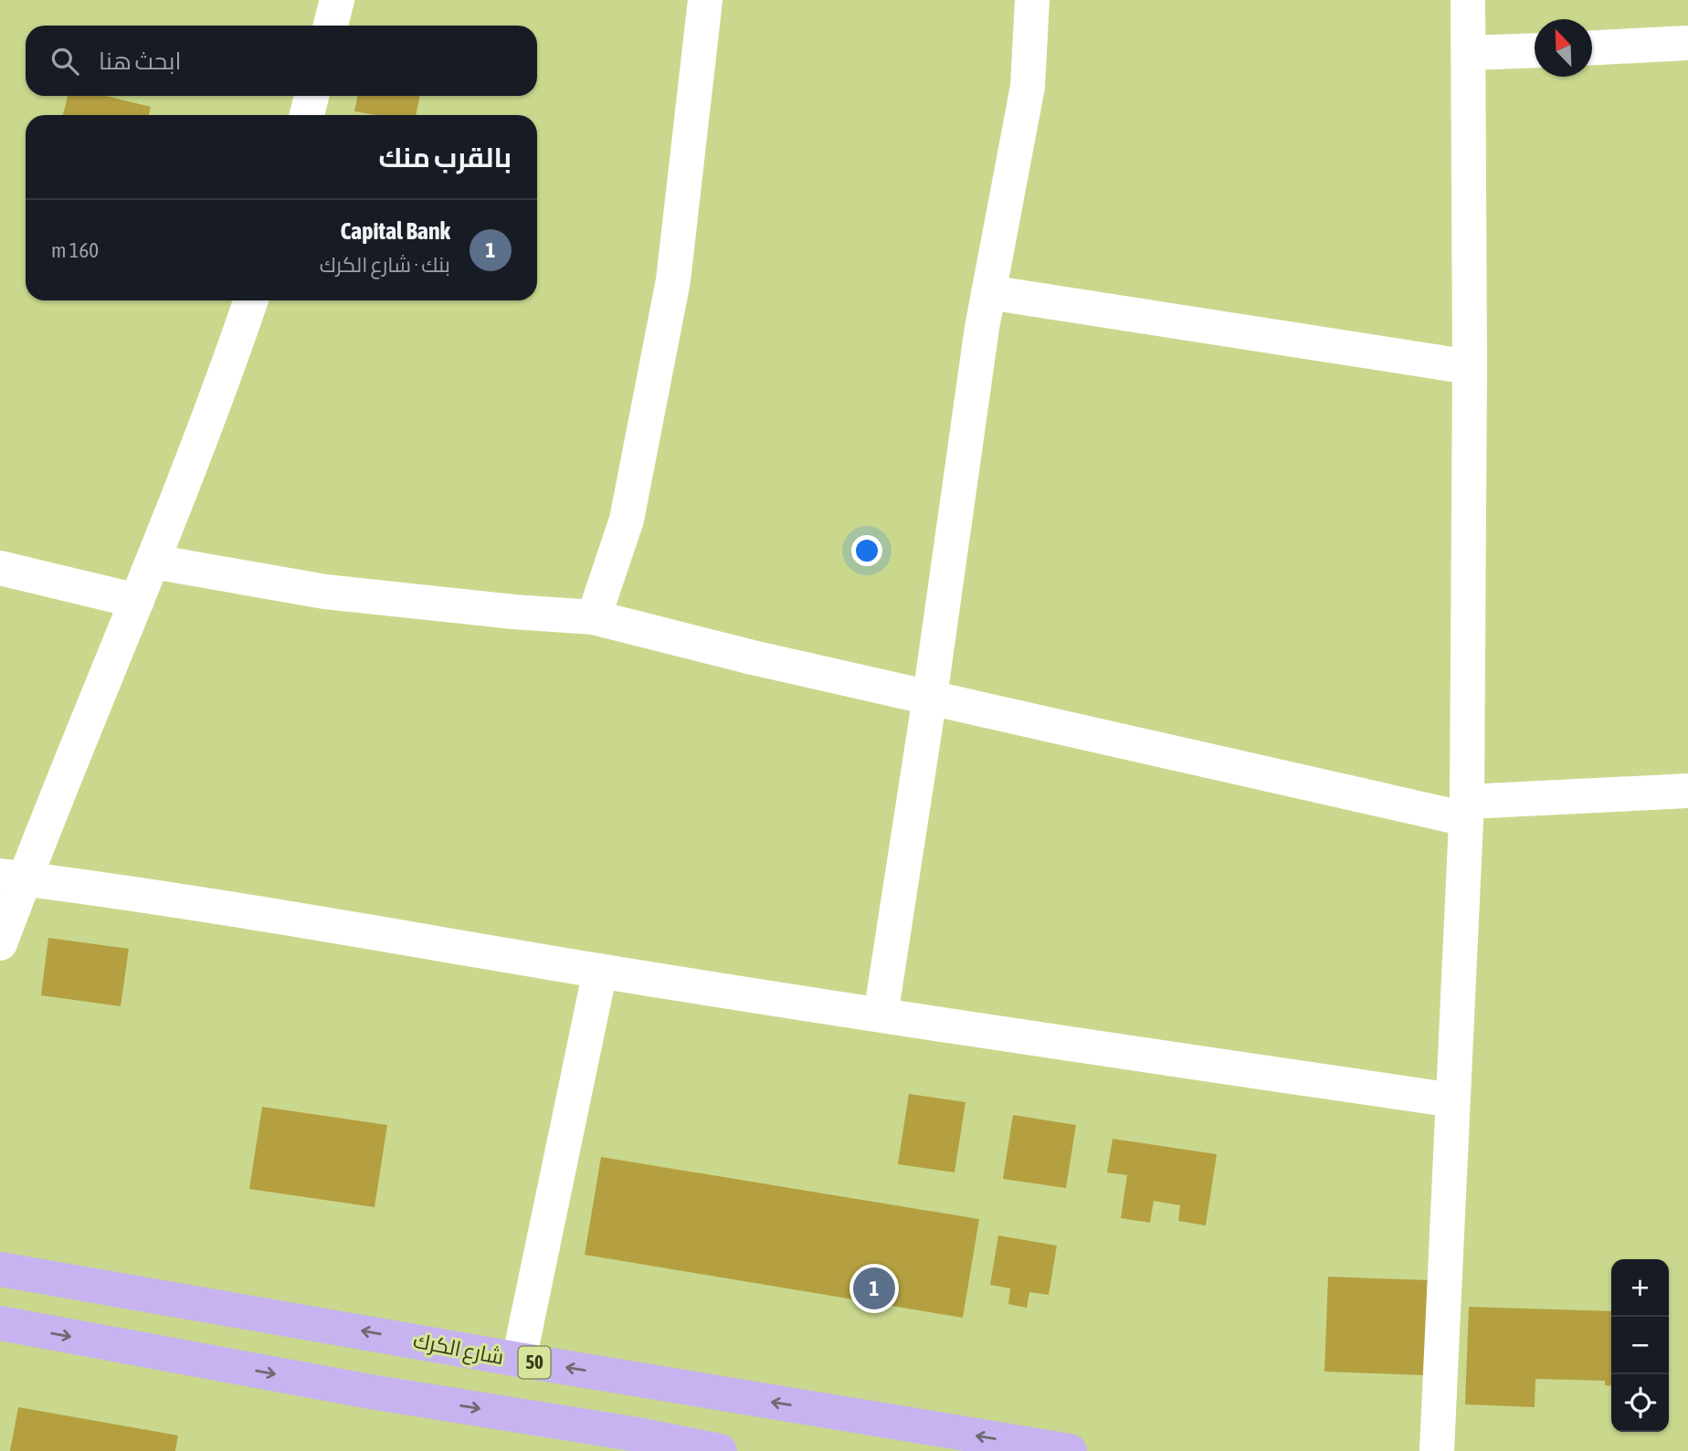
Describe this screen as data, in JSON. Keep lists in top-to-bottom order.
{
  "streets": {
    "main road": ["شارع الكرك", "50"]
  },
  "north": "top left",
  "page": {
    "search": "ابحث هنا",
    "heading": "بالقرب منك",
    "list": [
      {
        "mark": "1",
        "name": "Capital Bank",
        "note": "بنك · شارع الكرك",
        "value": "160 m"
      }
    ],
    "map_buttons": ["+", "−"],
    "pins": "1"
  }
}
